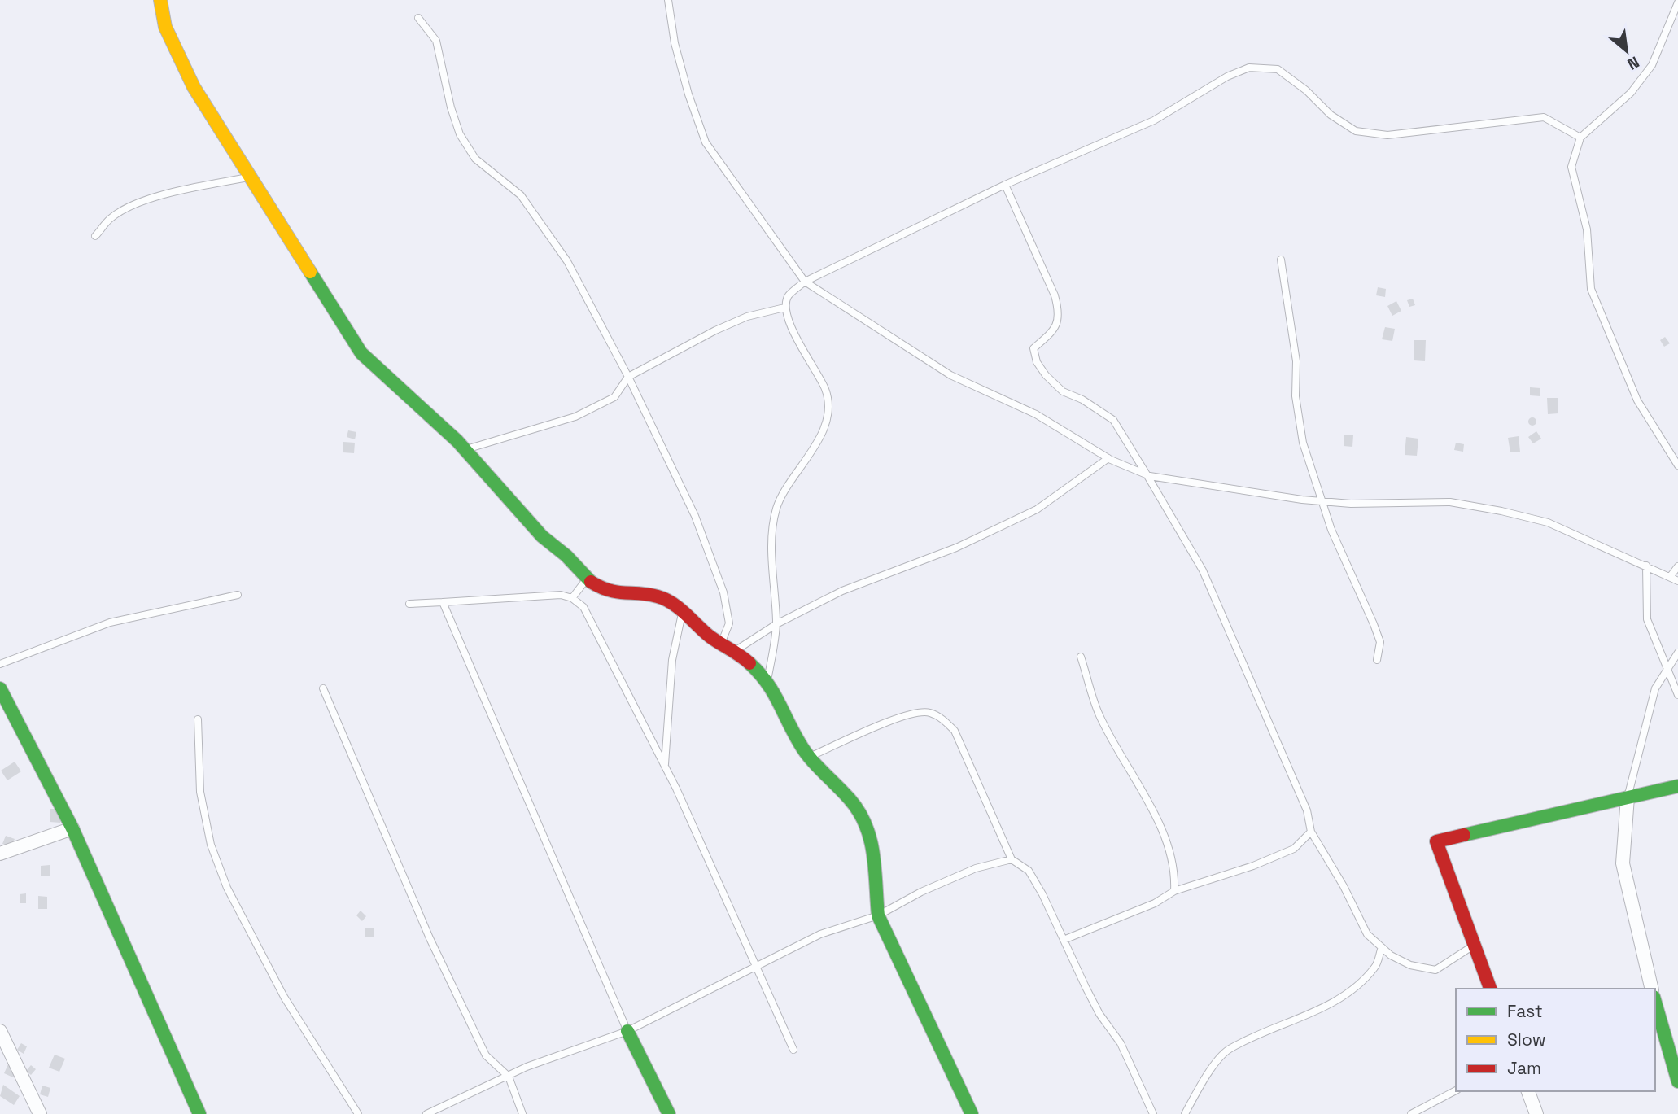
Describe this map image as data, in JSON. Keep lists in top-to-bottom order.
{
  "legend": ["Fast", "Slow", "Jam"],
  "north": "bottom right"
}
